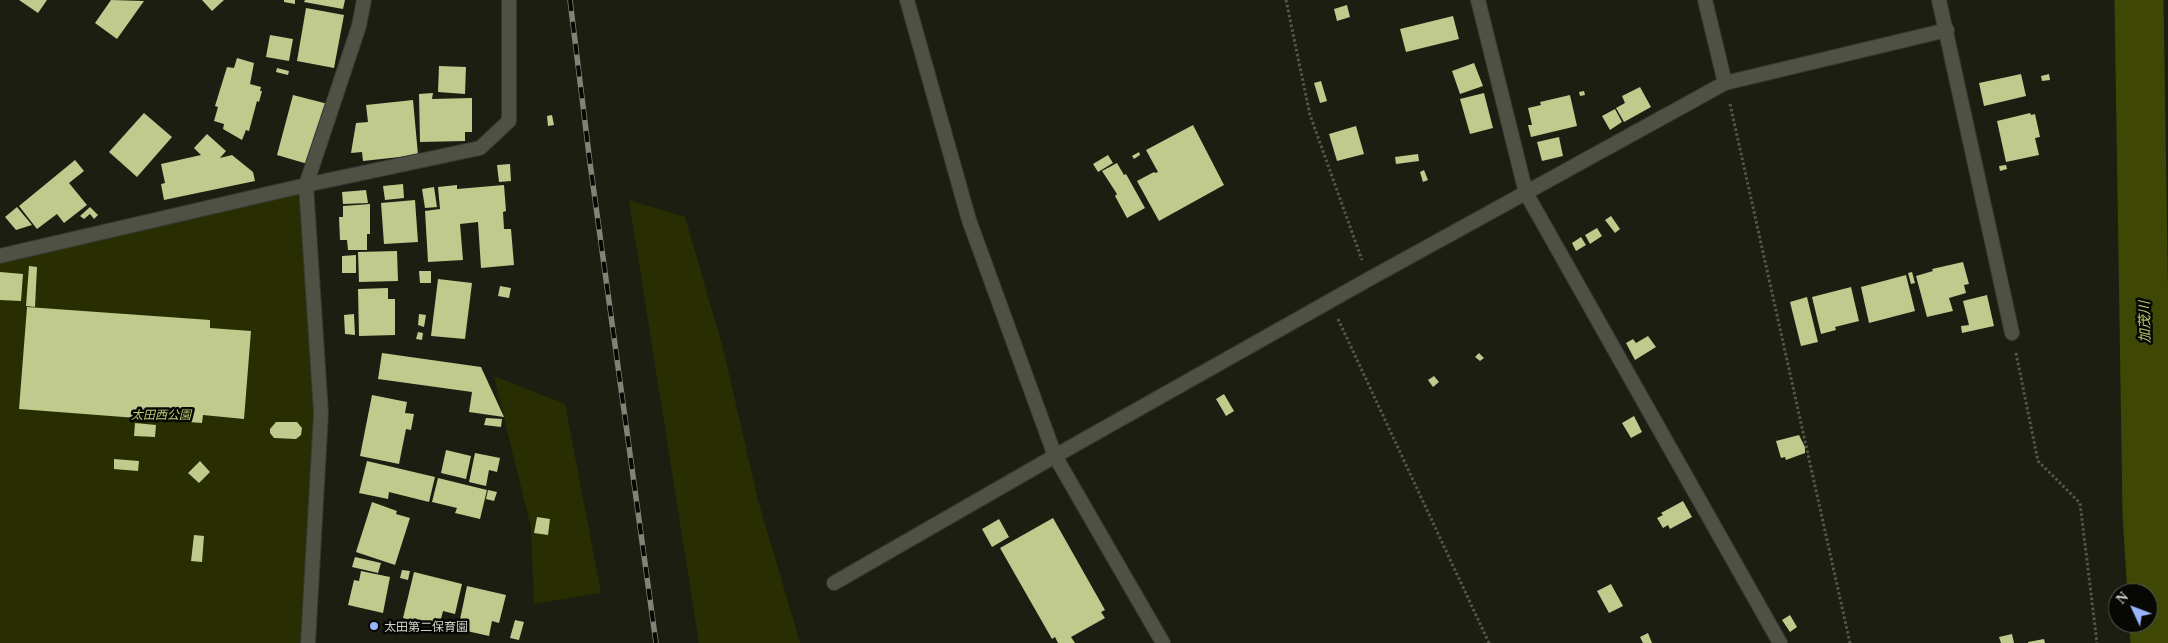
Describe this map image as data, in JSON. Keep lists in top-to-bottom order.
{
  "water": ["加茂川"],
  "parks": ["太田西公園"],
  "places": ["太田第二保育園"],
  "north": "top left"
}
